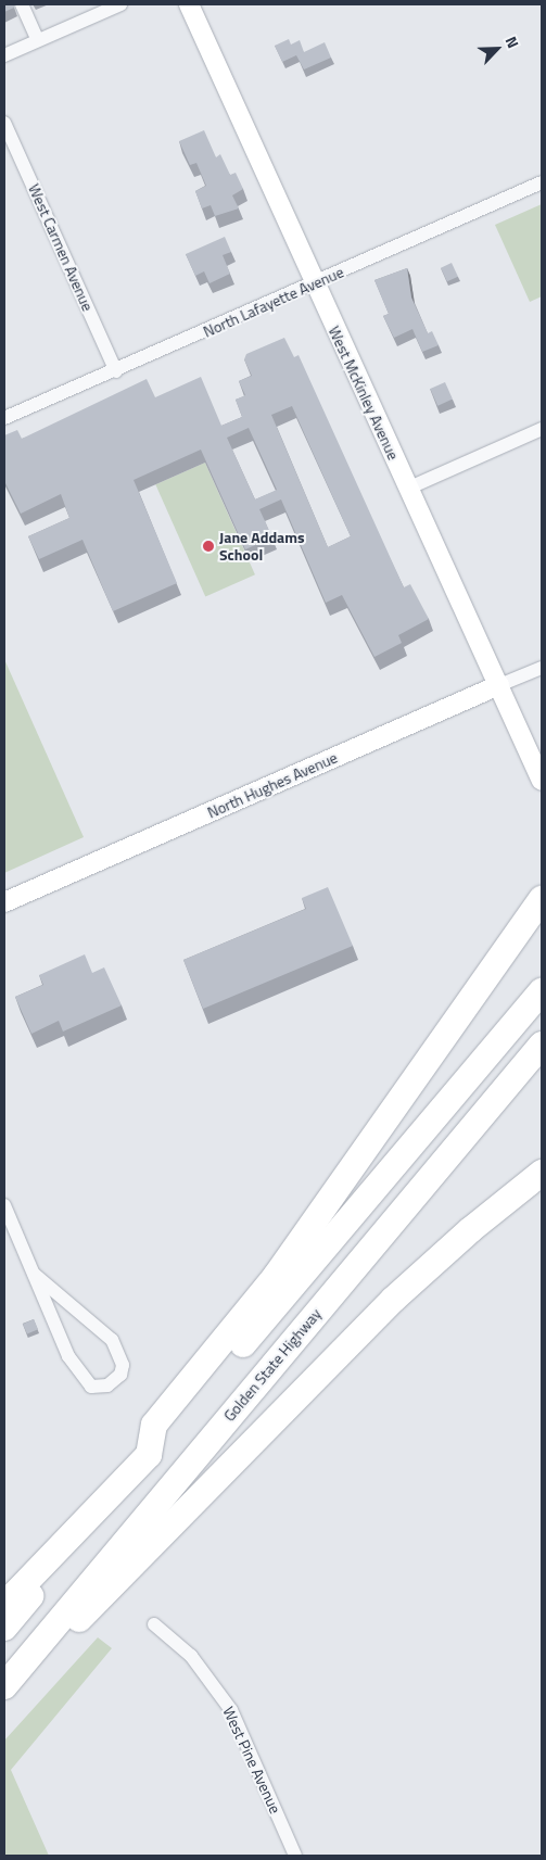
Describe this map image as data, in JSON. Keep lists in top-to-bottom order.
{
  "streets": {
    "highway": ["Golden State Highway"],
    "main road": ["West McKinley Avenue", "North Hughes Avenue"],
    "street": ["West Carmen Avenue", "North Lafayette Avenue", "West Pine Avenue"]
  },
  "crossings": [
    ["West Carmen Avenue", "North Lafayette Avenue"],
    ["North Lafayette Avenue", "West McKinley Avenue"],
    ["West McKinley Avenue", "North Hughes Avenue"]
  ],
  "places": ["Jane Addams School"],
  "north": "top right"
}
